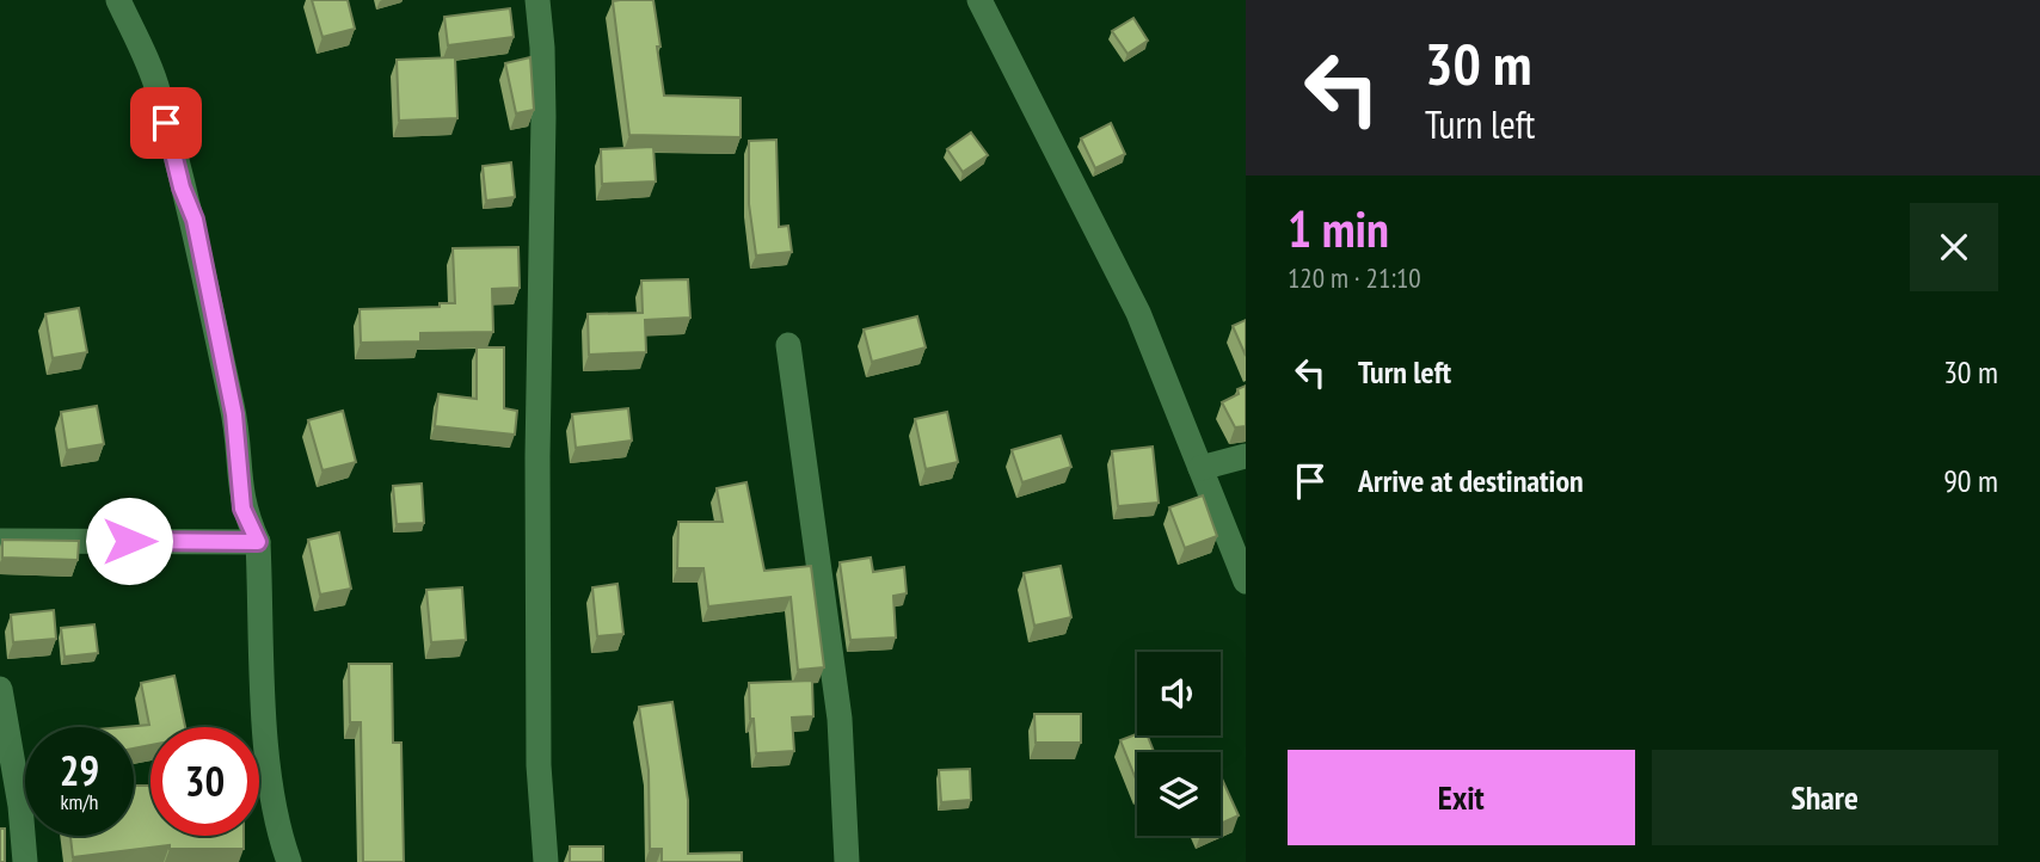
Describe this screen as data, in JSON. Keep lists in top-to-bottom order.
{
  "page": {
    "turn": ["30 m", "Turn left"],
    "heading": ["1 min", "120 m · 21:10"],
    "list": [
      {
        "name": "Turn left",
        "value": "30 m"
      },
      {
        "name": "Arrive at destination",
        "value": "90 m"
      }
    ],
    "speed": "29 km/h",
    "limit": "30",
    "buttons": ["Exit", "Share"]
  }
}
